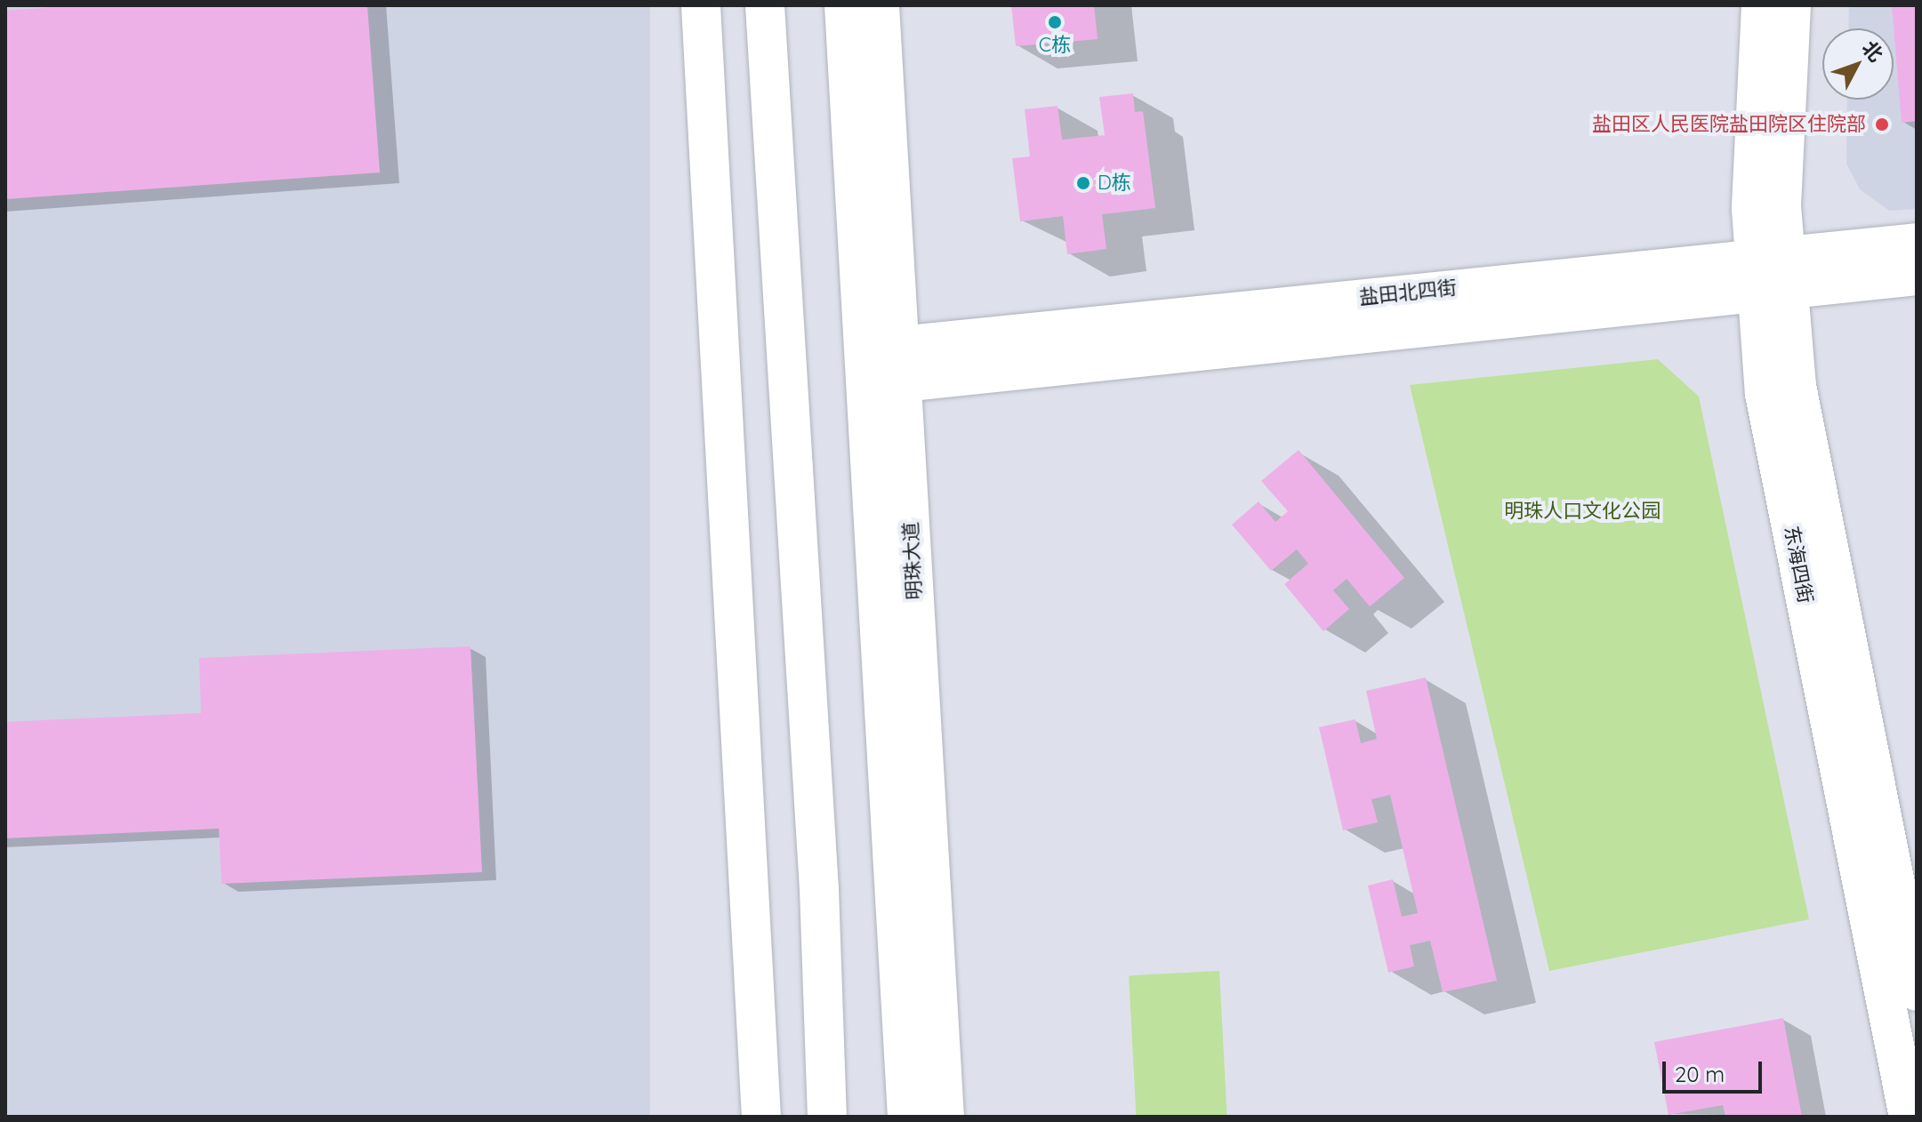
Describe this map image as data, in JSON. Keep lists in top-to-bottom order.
{
  "streets": {
    "street": ["盐田北四街", "明珠大道", "东海四街"]
  },
  "crossings": [
    ["盐田北四街", "明珠大道"],
    ["盐田北四街", "东海四街"]
  ],
  "parks": ["明珠人口文化公园"],
  "places": ["C栋", "盐田区人民医院盐田院区住院部", "D栋"],
  "scale_bar": "20 m",
  "north": "top right"
}
